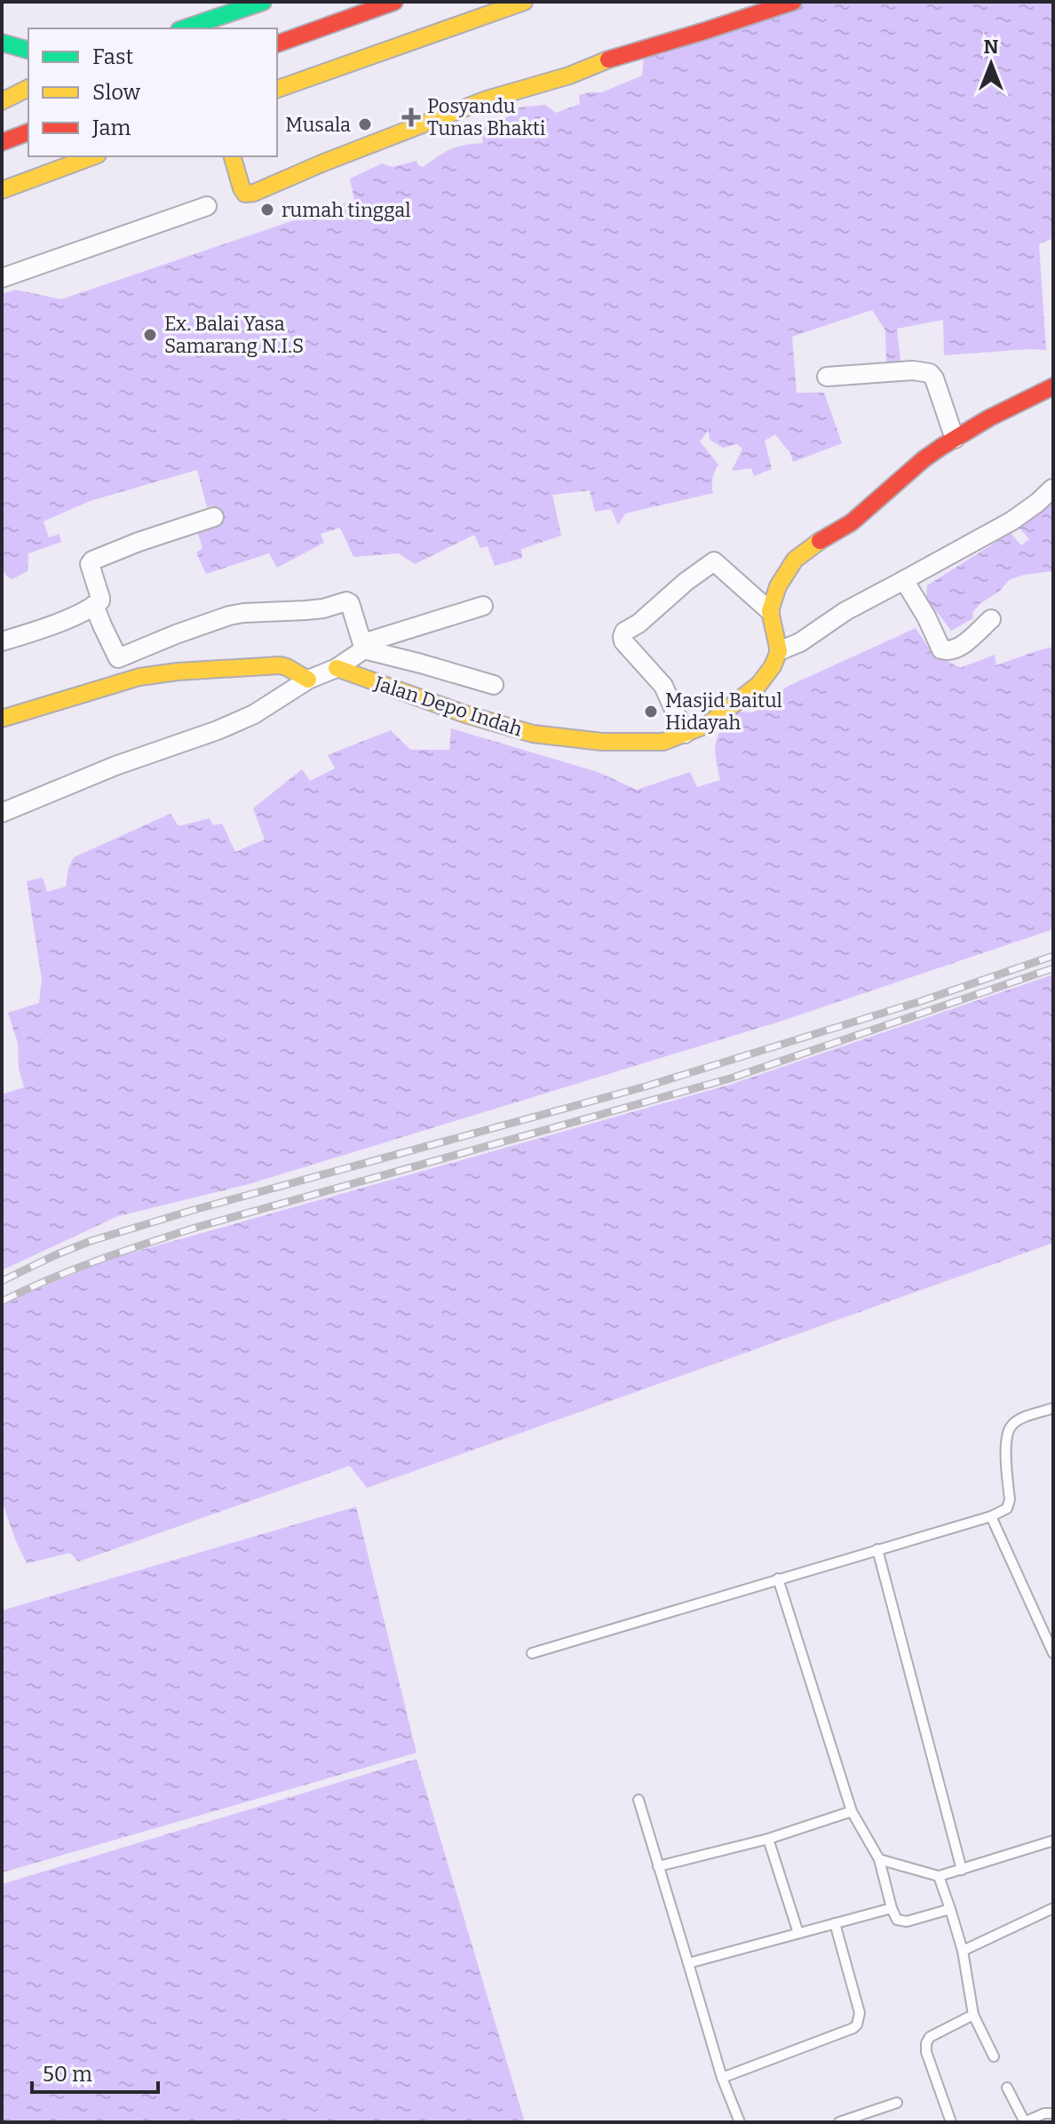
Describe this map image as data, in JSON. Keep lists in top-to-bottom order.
{
  "streets": {
    "main road": ["Jalan Depo Indah"]
  },
  "places": {
    "health": ["Posyandu Tunas Bhakti"],
    "other": [
      "Musala",
      "rumah tinggal",
      "Ex. Balai Yasa Samarang N.I.S",
      "Masjid Baitul Hidayah"
    ]
  },
  "legend": ["Fast", "Slow", "Jam"],
  "scale_bar": "50 m",
  "north": "top"
}
